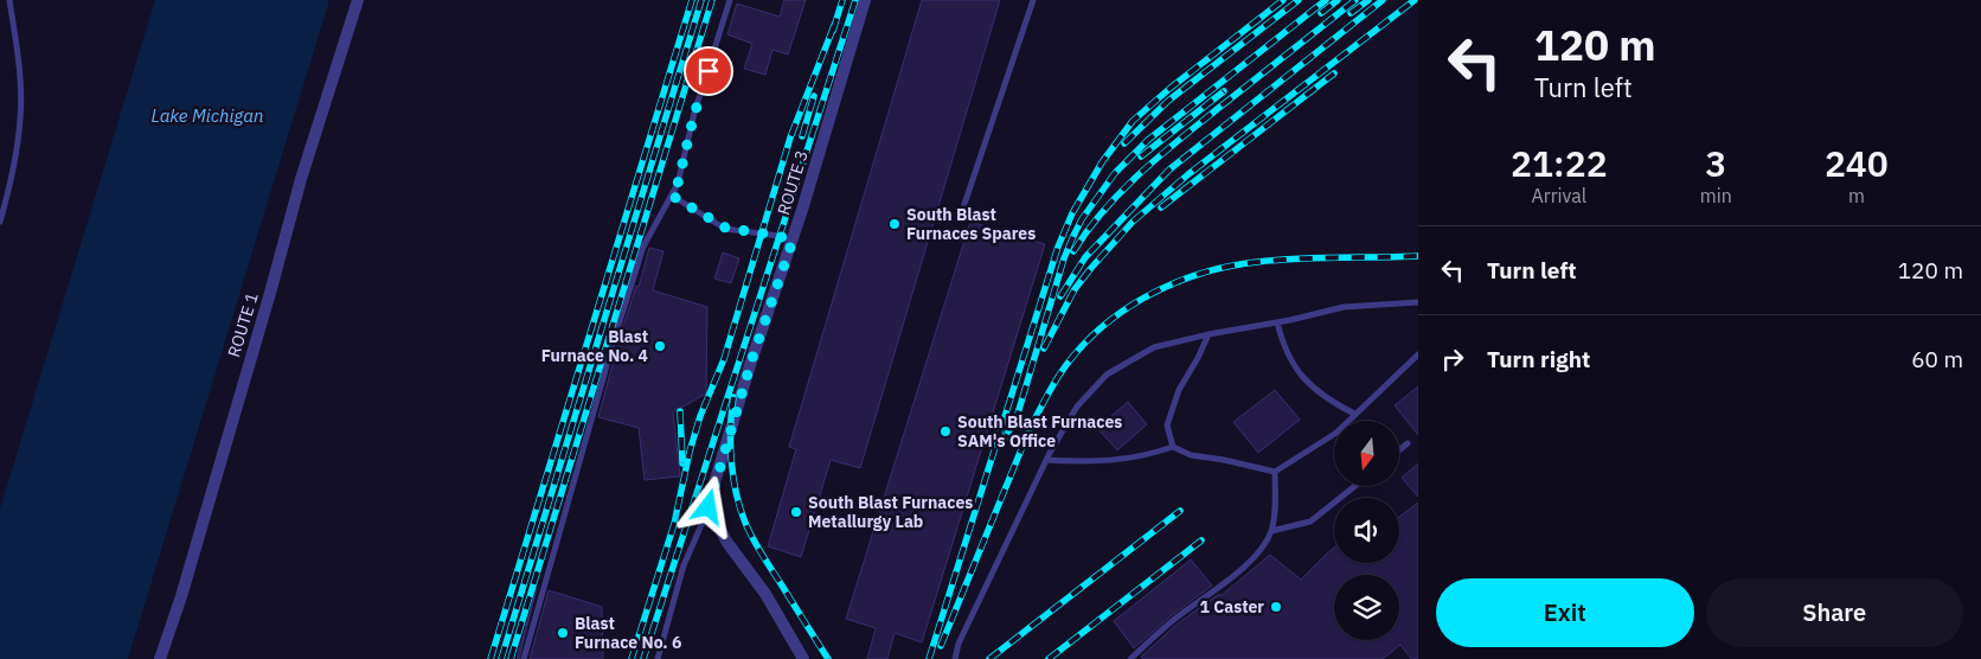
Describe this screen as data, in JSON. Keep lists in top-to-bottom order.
{
  "streets": {
    "street": ["ROUTE 3", "ROUTE 1"]
  },
  "water": ["Lake Michigan"],
  "places": [
    "South Blast Furnaces Spares",
    "Blast Furnace No. 4",
    "South Blast Furnaces SAM's Office",
    "South Blast Furnaces Metallurgy Lab",
    "1 Caster",
    "Blast Furnace No. 6"
  ],
  "north": "bottom",
  "page": {
    "turn": ["120 m", "Turn left"],
    "eta": [
      "21:22",
      "Arrival",
      "3",
      "min",
      "240",
      "m"
    ],
    "list": [
      {
        "name": "Turn left",
        "value": "120 m"
      },
      {
        "name": "Turn right",
        "value": "60 m"
      }
    ],
    "buttons": ["Exit", "Share"]
  }
}
